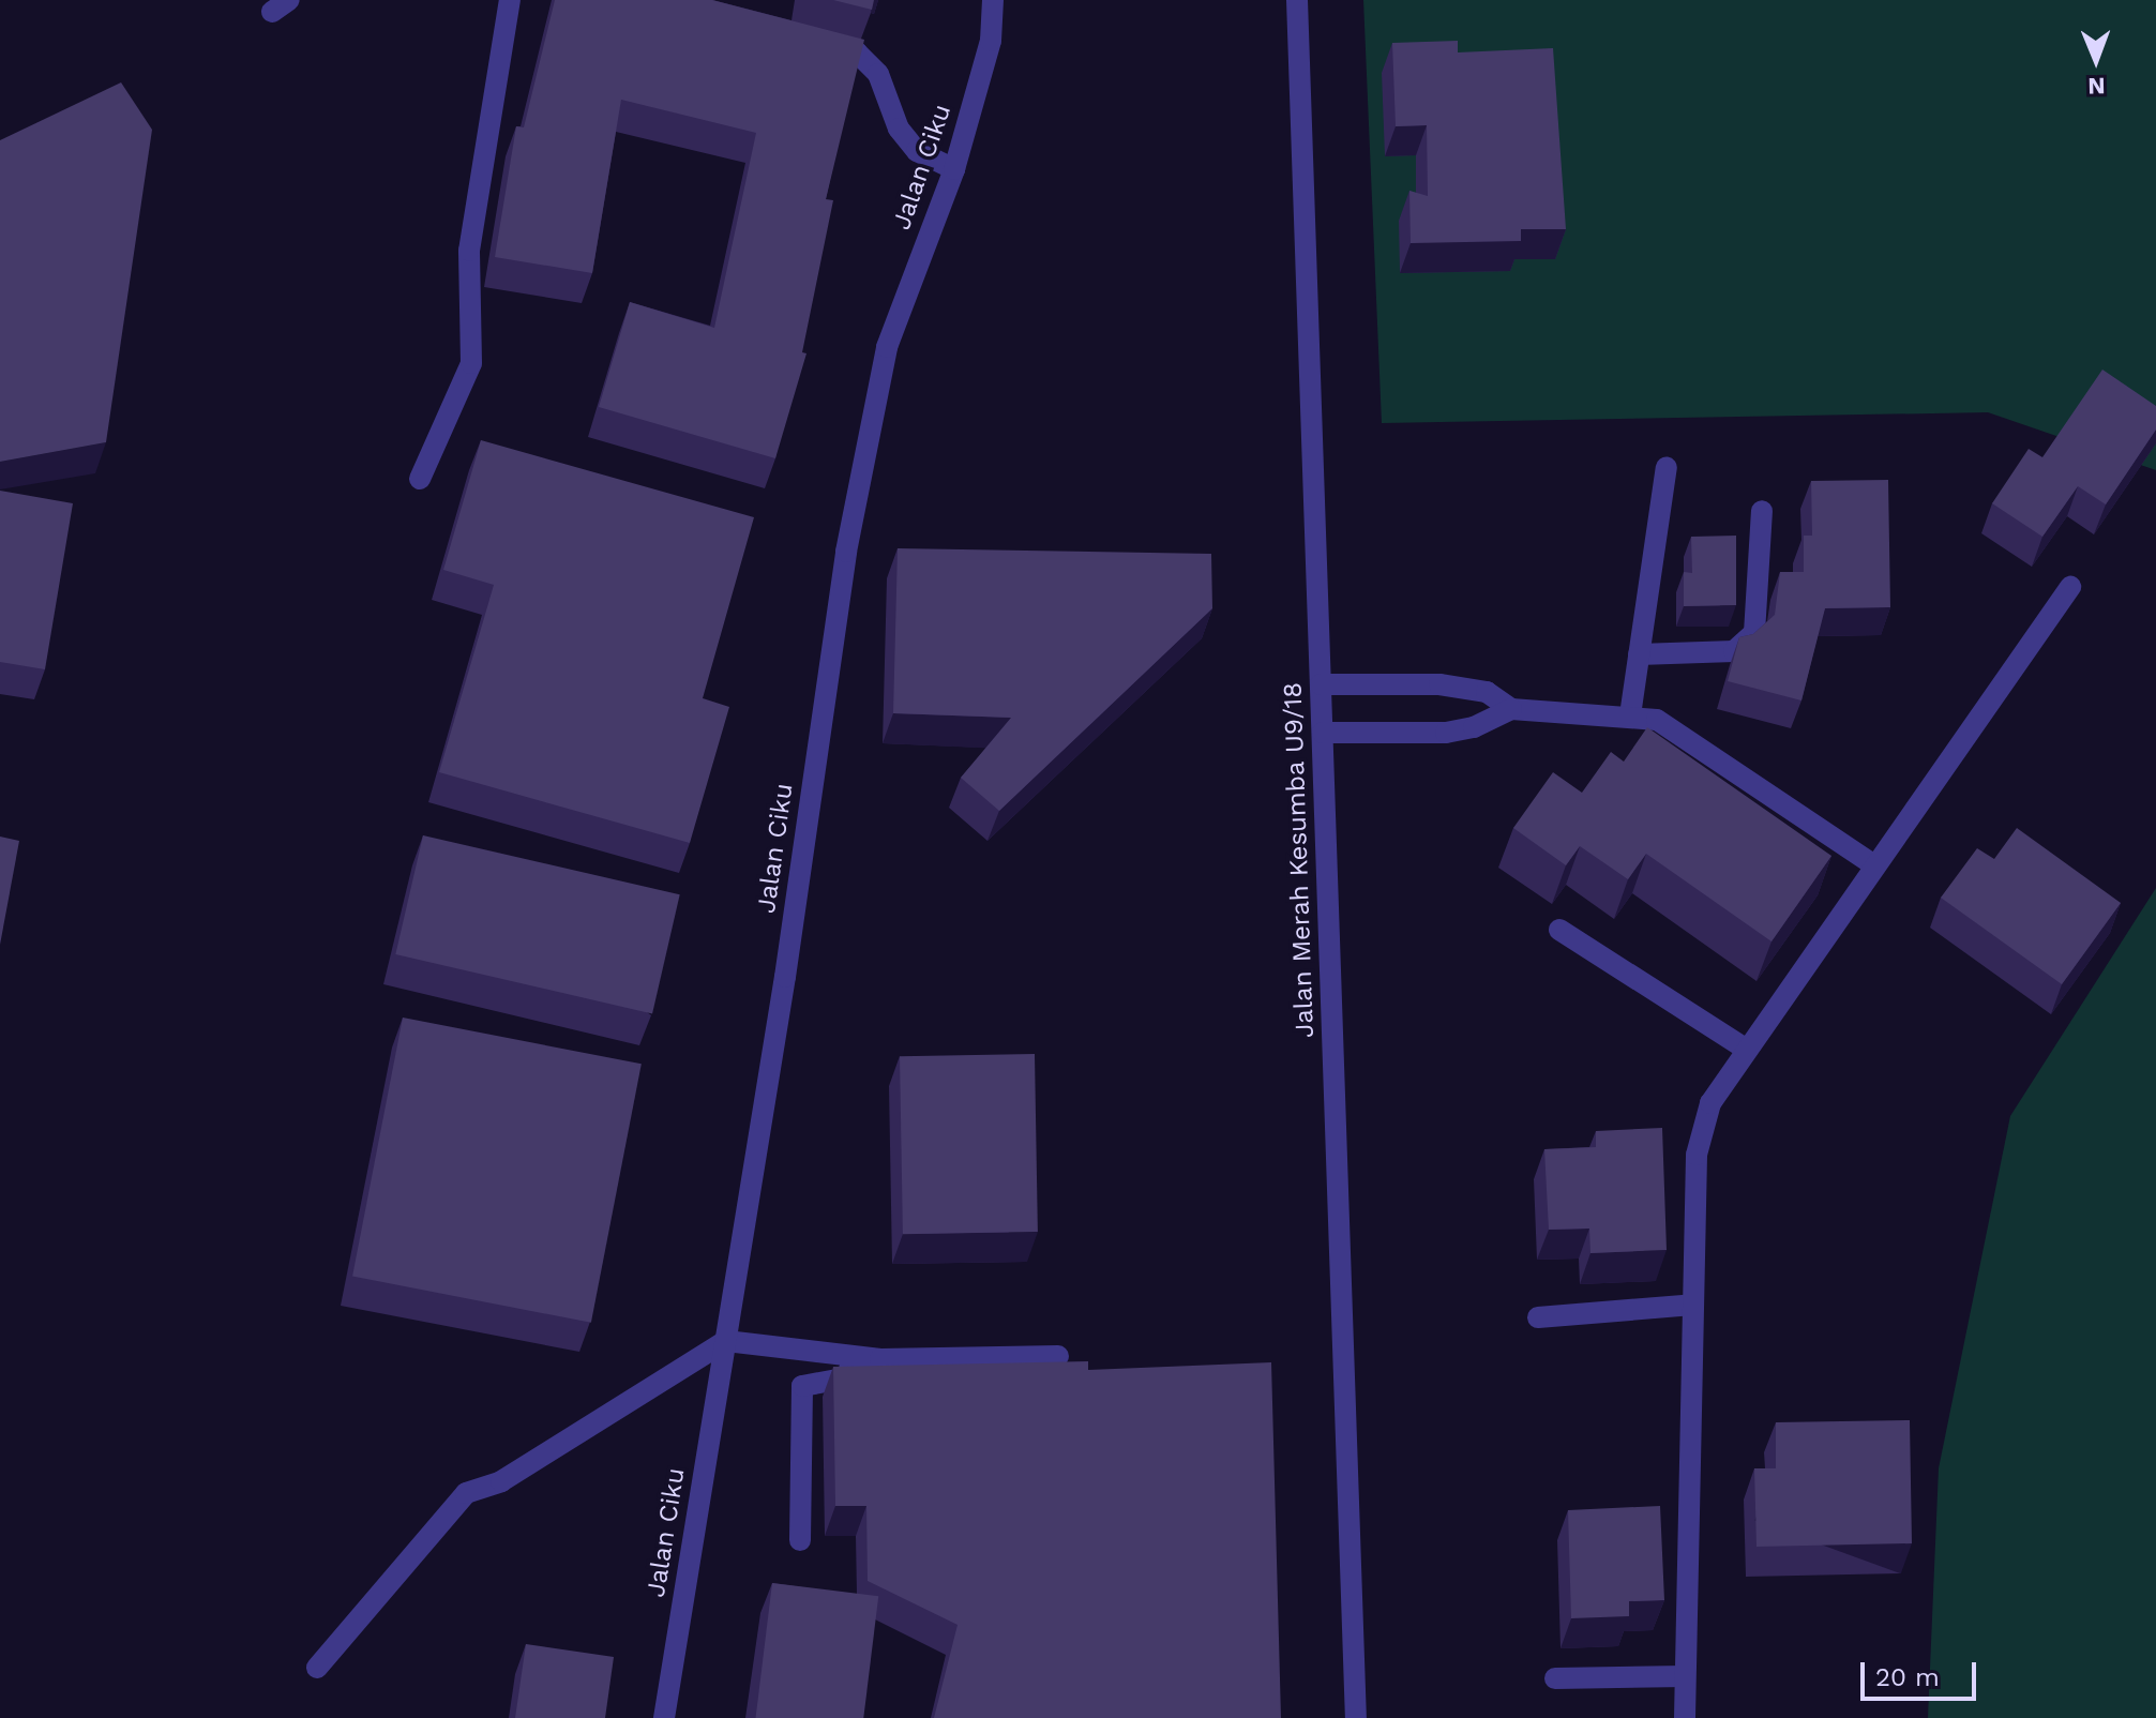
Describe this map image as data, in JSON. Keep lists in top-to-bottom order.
{
  "streets": {
    "street": ["Jalan Ciku", "Jalan Merah Kesumba U9/18"]
  },
  "scale_bar": "20 m",
  "north": "bottom"
}
